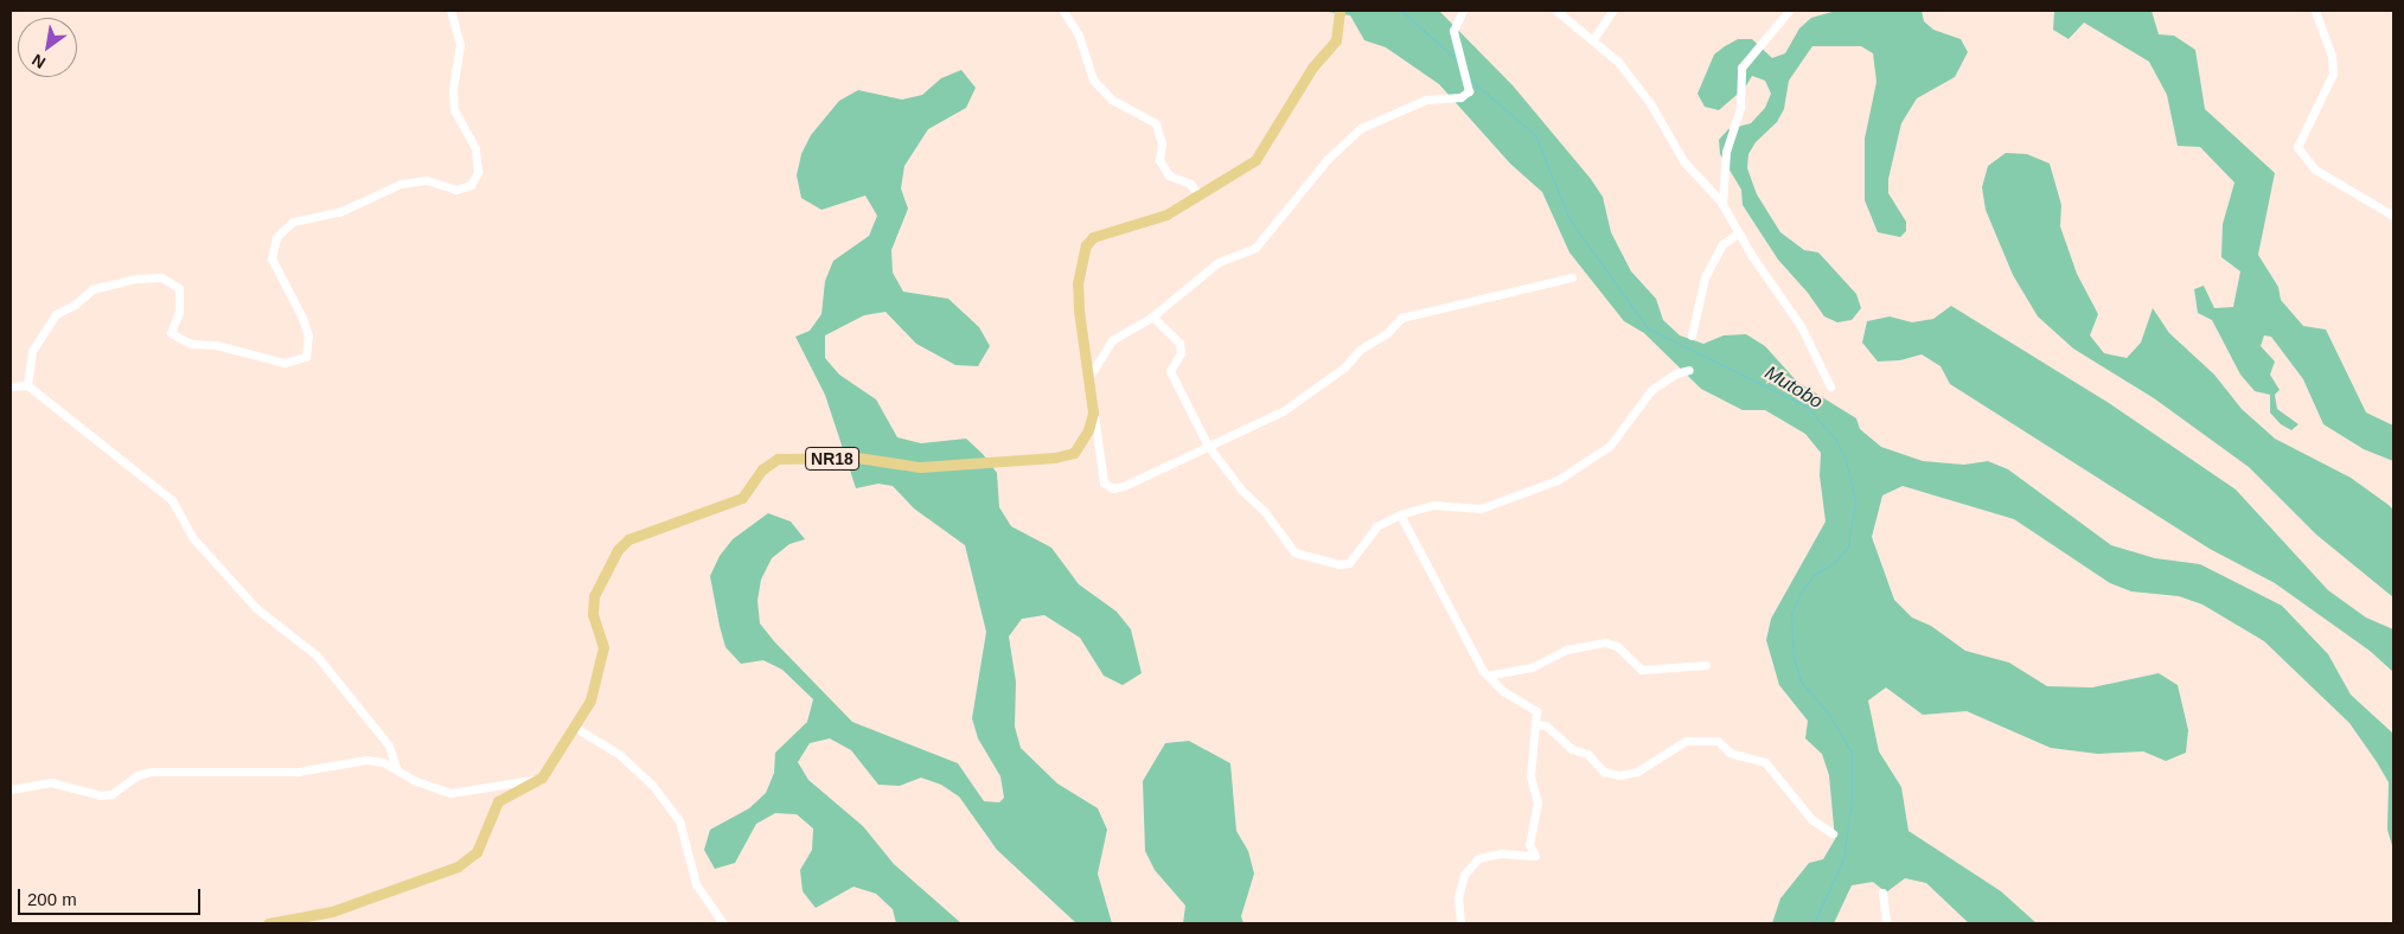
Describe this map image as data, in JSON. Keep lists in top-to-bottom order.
{
  "streets": {
    "main road": ["NR18"]
  },
  "water": ["Mutobo"],
  "scale_bar": "200 m",
  "north": "bottom left"
}
